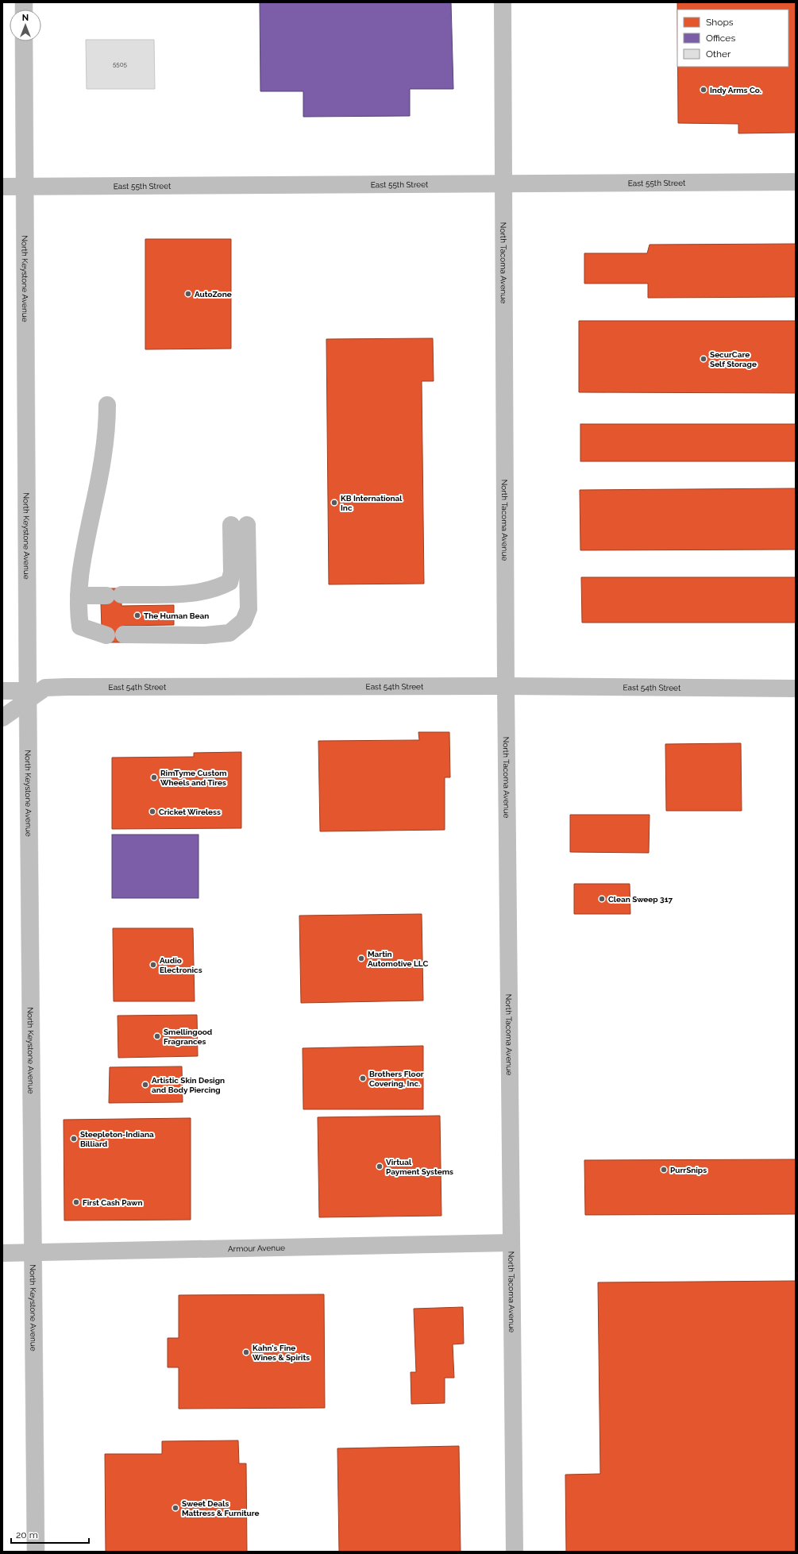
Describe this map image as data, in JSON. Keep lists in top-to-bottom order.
{
  "streets": {
    "street": [
      "East 55th Street",
      "North Tacoma Avenue",
      "North Keystone Avenue",
      "East 54th Street",
      "Armour Avenue"
    ]
  },
  "crossings": [
    ["East 55th Street", "North Tacoma Avenue"],
    ["East 55th Street", "North Keystone Avenue"],
    ["North Tacoma Avenue", "East 54th Street"],
    ["North Tacoma Avenue", "Armour Avenue"],
    ["North Keystone Avenue", "East 54th Street"],
    ["North Keystone Avenue", "Armour Avenue"]
  ],
  "places": [
    "Indy Arms Co.",
    "AutoZone",
    "SecurCare Self Storage",
    "KB International Inc",
    "The Human Bean",
    "RimTyme Custom Wheels and Tires",
    "Cricket Wireless",
    "Clean Sweep 317",
    "Martin Automotive LLC",
    "Audio Electronics",
    "Smellingood Fragrances",
    "Brothers Floor Covering, Inc.",
    "Artistic Skin Design and Body Piercing",
    "Steepleton-Indiana Billiard",
    "Virtual Payment Systems",
    "PurrSnips",
    "First Cash Pawn",
    "Kahn's Fine Wines & Spirits",
    "Sweet Deals Mattress & Furniture"
  ],
  "house_numbers": ["5505"],
  "legend": ["Shops", "Offices", "Other"],
  "scale_bar": "20 m",
  "north": "top"
}
